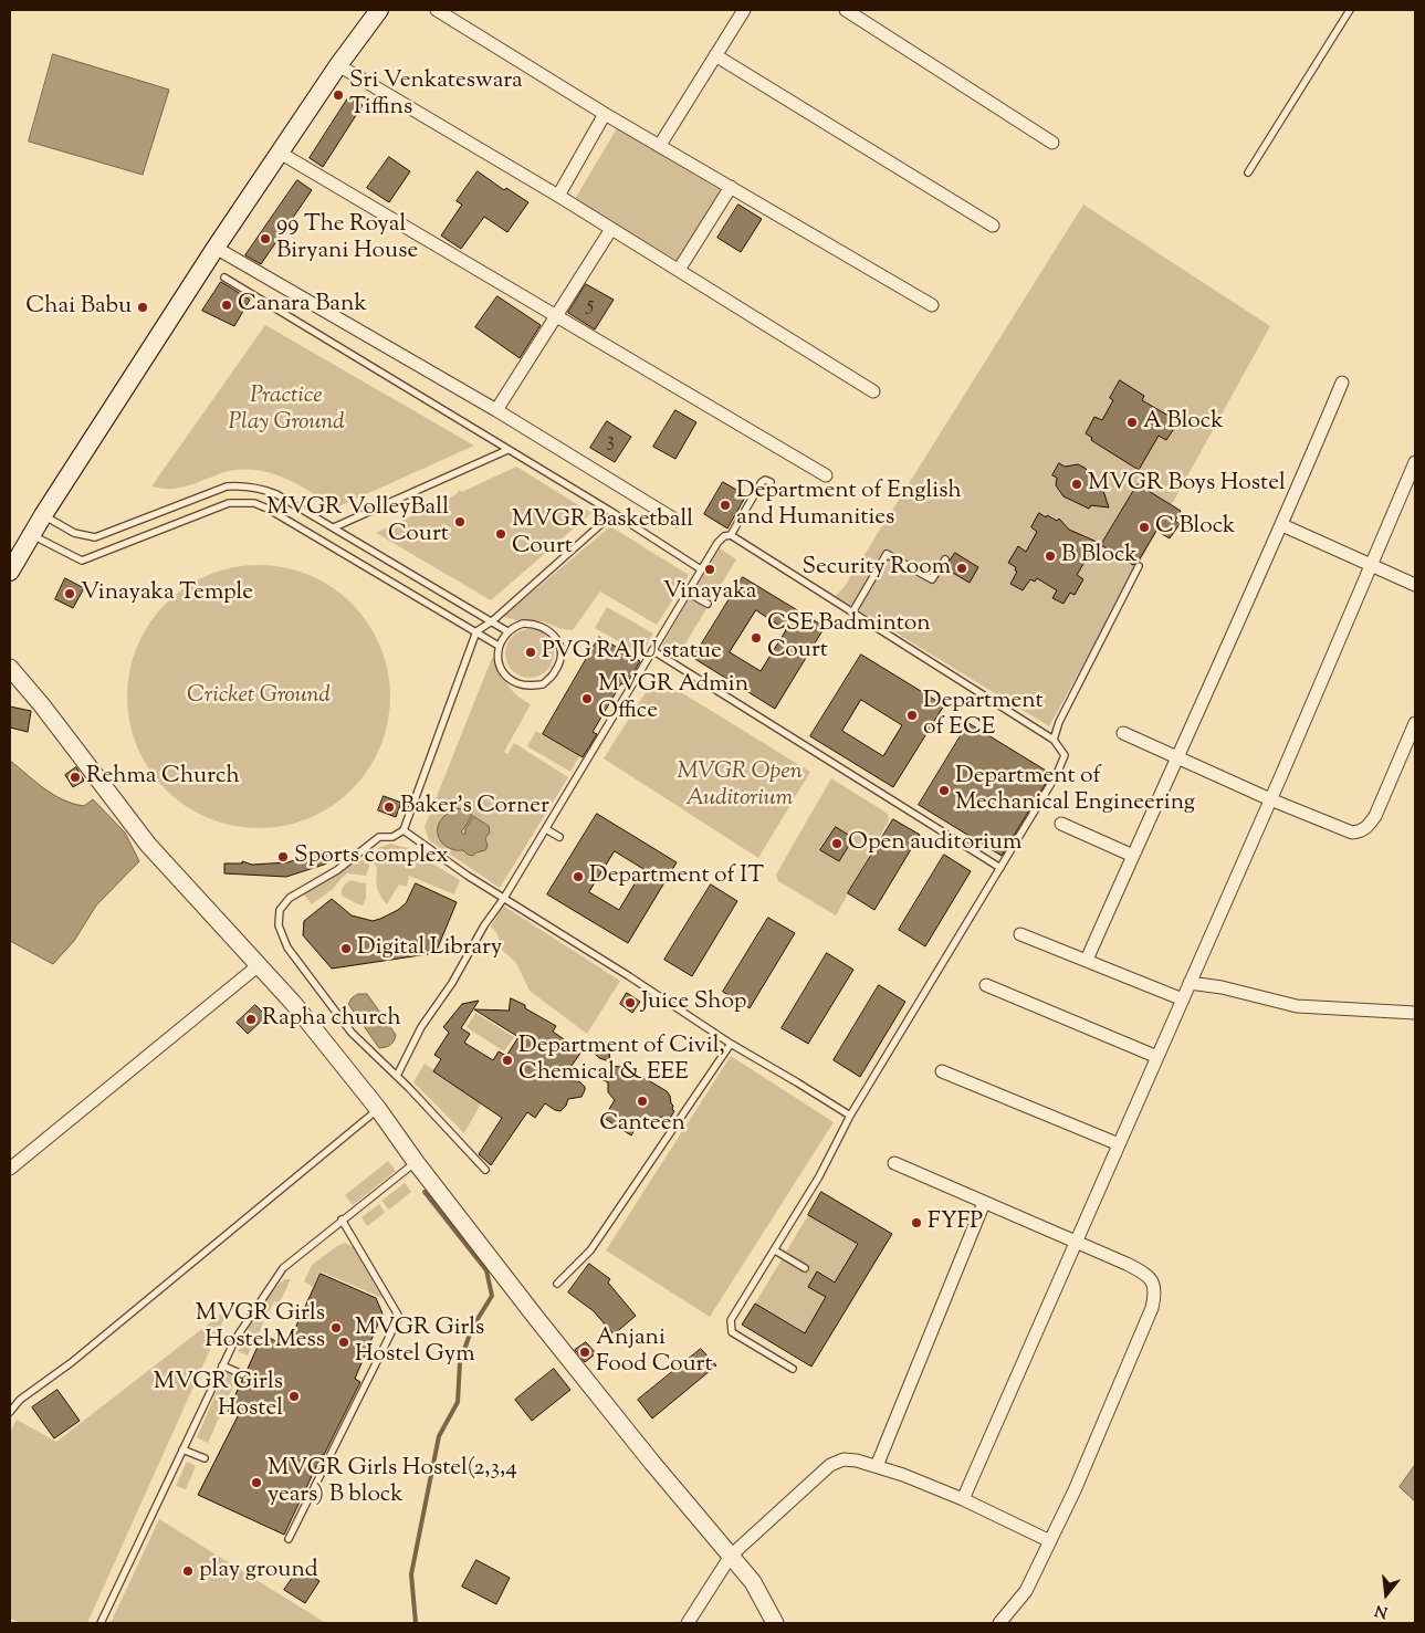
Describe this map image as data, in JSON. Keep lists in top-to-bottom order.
{
  "parks": ["Practice Play Ground", "Cricket Ground", "MVGR Open Auditorium"],
  "places": [
    "Sri Venkateswara Tiffins",
    "99 The Royal Biryani House",
    "Canara Bank",
    "Chai Babu",
    "A Block",
    "MVGR Boys Hostel",
    "Department of English and Humanities",
    "MVGR VolleyBall Court",
    "C Block",
    "MVGR Basketball Court",
    "B Block",
    "Security Room",
    "Vinayaka",
    "Vinayaka Temple",
    "CSE Badminton Court",
    "PVG RAJU statue",
    "MVGR Admin Office",
    "Department of ECE",
    "Rehma Church",
    "Department of Mechanical Engineering",
    "Baker's Corner",
    "Open auditorium",
    "Sports complex",
    "Department of IT",
    "Digital Library",
    "Juice Shop",
    "Rapha church",
    "Department of Civil, Chemical & EEE",
    "Canteen",
    "FYFP",
    "MVGR Girls Hostel Mess",
    "MVGR Girls Hostel Gym",
    "Anjani Food Court",
    "MVGR Girls Hostel",
    "MVGR Girls Hostel(2,3,4 years) B block",
    "play ground"
  ],
  "house_numbers": ["5", "3"],
  "north": "bottom"
}
